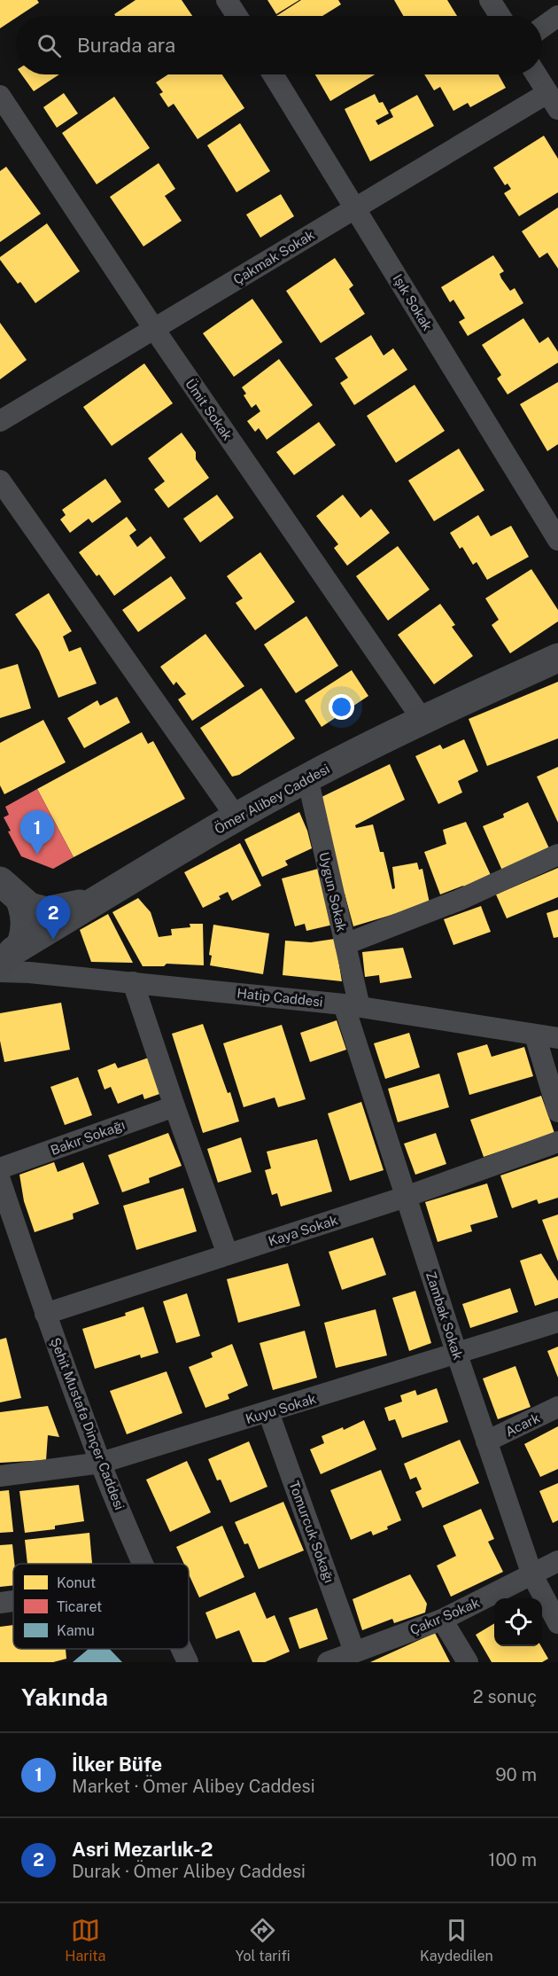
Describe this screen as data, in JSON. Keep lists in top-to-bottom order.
{
  "streets": {
    "main road": ["Ömer Alibey Caddesi"],
    "street": [
      "Çakmak Sokak",
      "Işık Sokak",
      "Ümit Sokak",
      "Uygun Sokak",
      "Hatip Caddesi",
      "Bakır Sokağı",
      "Kaya Sokak",
      "Zambak Sokak",
      "Kuyu Sokak",
      "Şehit Mustafa Dinçer Caddesi",
      "Acark",
      "Tomurcuk Sokağı",
      "Çakır Sokak"
    ]
  },
  "crossings": [
    ["Çakmak Sokak", "Işık Sokak"],
    ["Çakmak Sokak", "Ümit Sokak"],
    ["Ümit Sokak", "Ömer Alibey Caddesi"],
    ["Ömer Alibey Caddesi", "Uygun Sokak"],
    ["Ömer Alibey Caddesi", "Hatip Caddesi"],
    ["Uygun Sokak", "Hatip Caddesi"],
    ["Uygun Sokak", "Zambak Sokak"],
    ["Hatip Caddesi", "Zambak Sokak"],
    ["Kaya Sokak", "Zambak Sokak"],
    ["Kaya Sokak", "Şehit Mustafa Dinçer Caddesi"],
    ["Zambak Sokak", "Kuyu Sokak"],
    ["Zambak Sokak", "Acark"],
    ["Zambak Sokak", "Çakır Sokak"],
    ["Kuyu Sokak", "Şehit Mustafa Dinçer Caddesi"],
    ["Kuyu Sokak", "Tomurcuk Sokağı"],
    ["Tomurcuk Sokağı", "Çakır Sokak"]
  ],
  "legend": ["Konut", "Ticaret", "Kamu"],
  "page": {
    "search": "Burada ara",
    "pins": ["1", "2"],
    "heading": ["Yakında", "2 sonuç"],
    "list": [
      {
        "mark": "1",
        "name": "İlker Büfe",
        "note": "Market · Ömer Alibey Caddesi",
        "value": "90 m"
      },
      {
        "mark": "2",
        "name": "Asri Mezarlık-2",
        "note": "Durak · Ömer Alibey Caddesi",
        "value": "100 m"
      }
    ],
    "nav": ["Harita", "Yol tarifi", "Kaydedilen"]
  }
}
